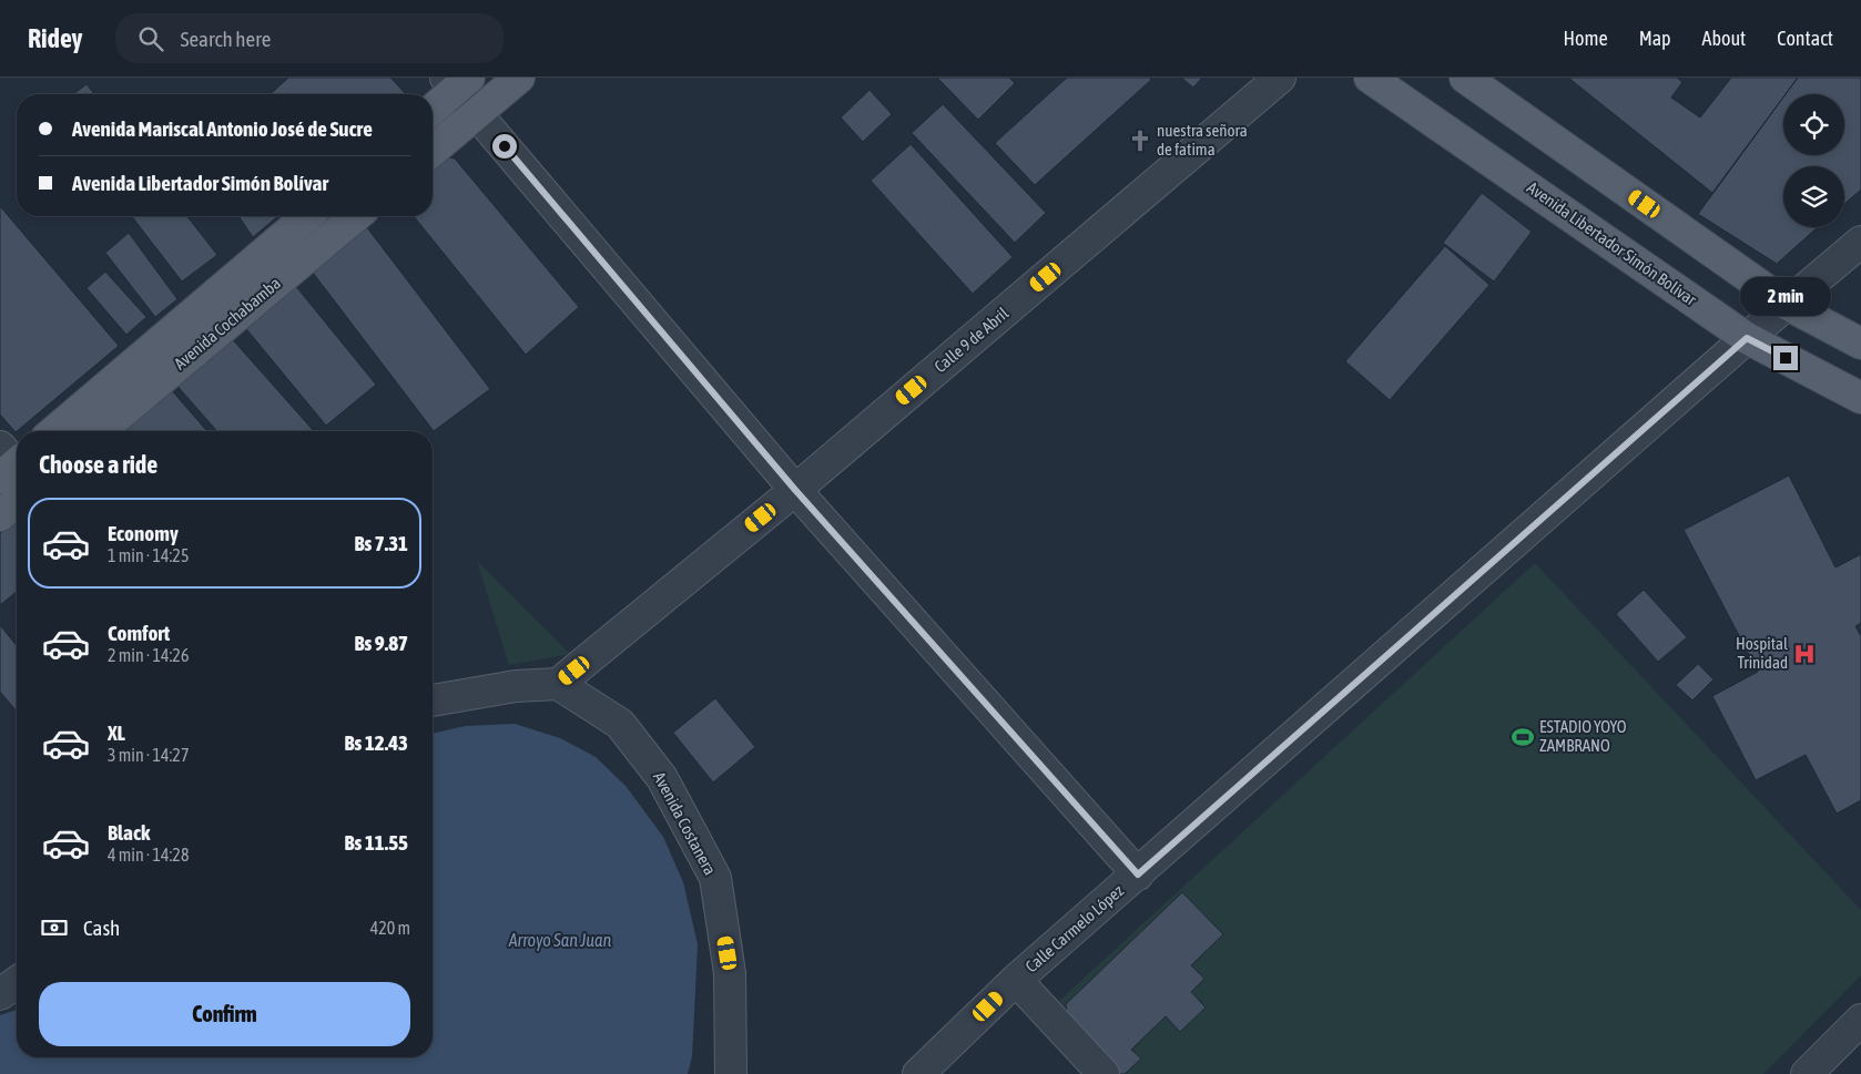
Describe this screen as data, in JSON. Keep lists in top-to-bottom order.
{
  "streets": {
    "main road": ["Avenida Libertador Simón Bolívar", "Avenida Cochabamba"],
    "street": ["Calle 9 de Abril", "Avenida Costanera", "Calle Carmelo López"]
  },
  "crossings": [
    ["Avenida Libertador Simón Bolívar", "Calle Carmelo López"],
    ["Calle 9 de Abril", "Avenida Costanera"]
  ],
  "water": ["Arroyo San Juan"],
  "places": {
    "church": ["nuestra señora de fatima"],
    "hospital": ["Hospital Trinidad"],
    "sports": ["ESTADIO YOYO ZAMBRANO"]
  },
  "page": {
    "header": "Ridey",
    "search": "Search here",
    "nav": [
      "Home",
      "Map",
      "About",
      "Contact"
    ],
    "banner": ["Avenida Mariscal Antonio José de Sucre", "Avenida Libertador Simón Bolívar"],
    "bubble": "2 min",
    "heading": "Choose a ride",
    "list": [
      {
        "name": "Economy",
        "note": "1 min · 14:25",
        "value": "Bs 7.31"
      },
      {
        "name": "Comfort",
        "note": "2 min · 14:26",
        "value": "Bs 9.87"
      },
      {
        "name": "XL",
        "note": "3 min · 14:27",
        "value": "Bs 12.43"
      },
      {
        "name": "Black",
        "note": "4 min · 14:28",
        "value": "Bs 11.55"
      }
    ],
    "pay": ["Cash", "420 m"],
    "buttons": "Confirm"
  }
}
